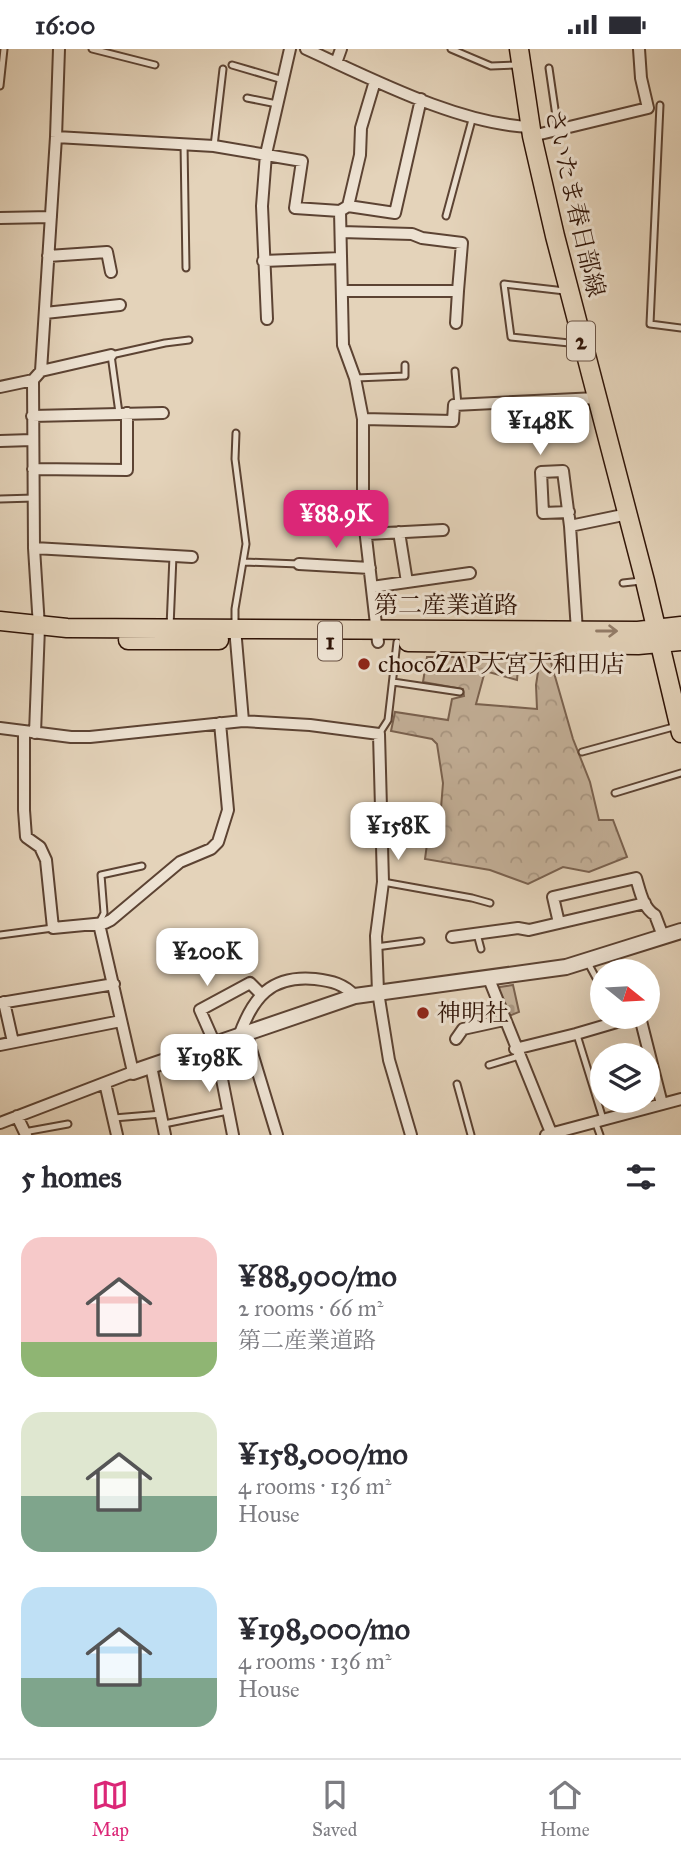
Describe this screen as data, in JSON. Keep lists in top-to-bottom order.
{
  "streets": {
    "main road": [
      "さいたま春日部線",
      "2",
      "第二産業道路",
      "1"
    ]
  },
  "crossings": [
    ["さいたま春日部線", "第二産業道路"]
  ],
  "places": ["chocoZAP大宮大和田店", "神明社"],
  "north": "right",
  "page": {
    "status": "16:00",
    "price": [
      "¥148K",
      "¥88.9K",
      "¥158K",
      "¥200K",
      "¥198K"
    ],
    "heading": "5 homes",
    "list": [
      {
        "name": "¥88,900/mo",
        "note": "2 rooms · 66 m² · 第二産業道路"
      },
      {
        "name": "¥158,000/mo",
        "note": "4 rooms · 136 m² · House"
      },
      {
        "name": "¥198,000/mo",
        "note": "4 rooms · 136 m² · House"
      }
    ],
    "tabs": ["Map", "Saved", "Home"]
  }
}
